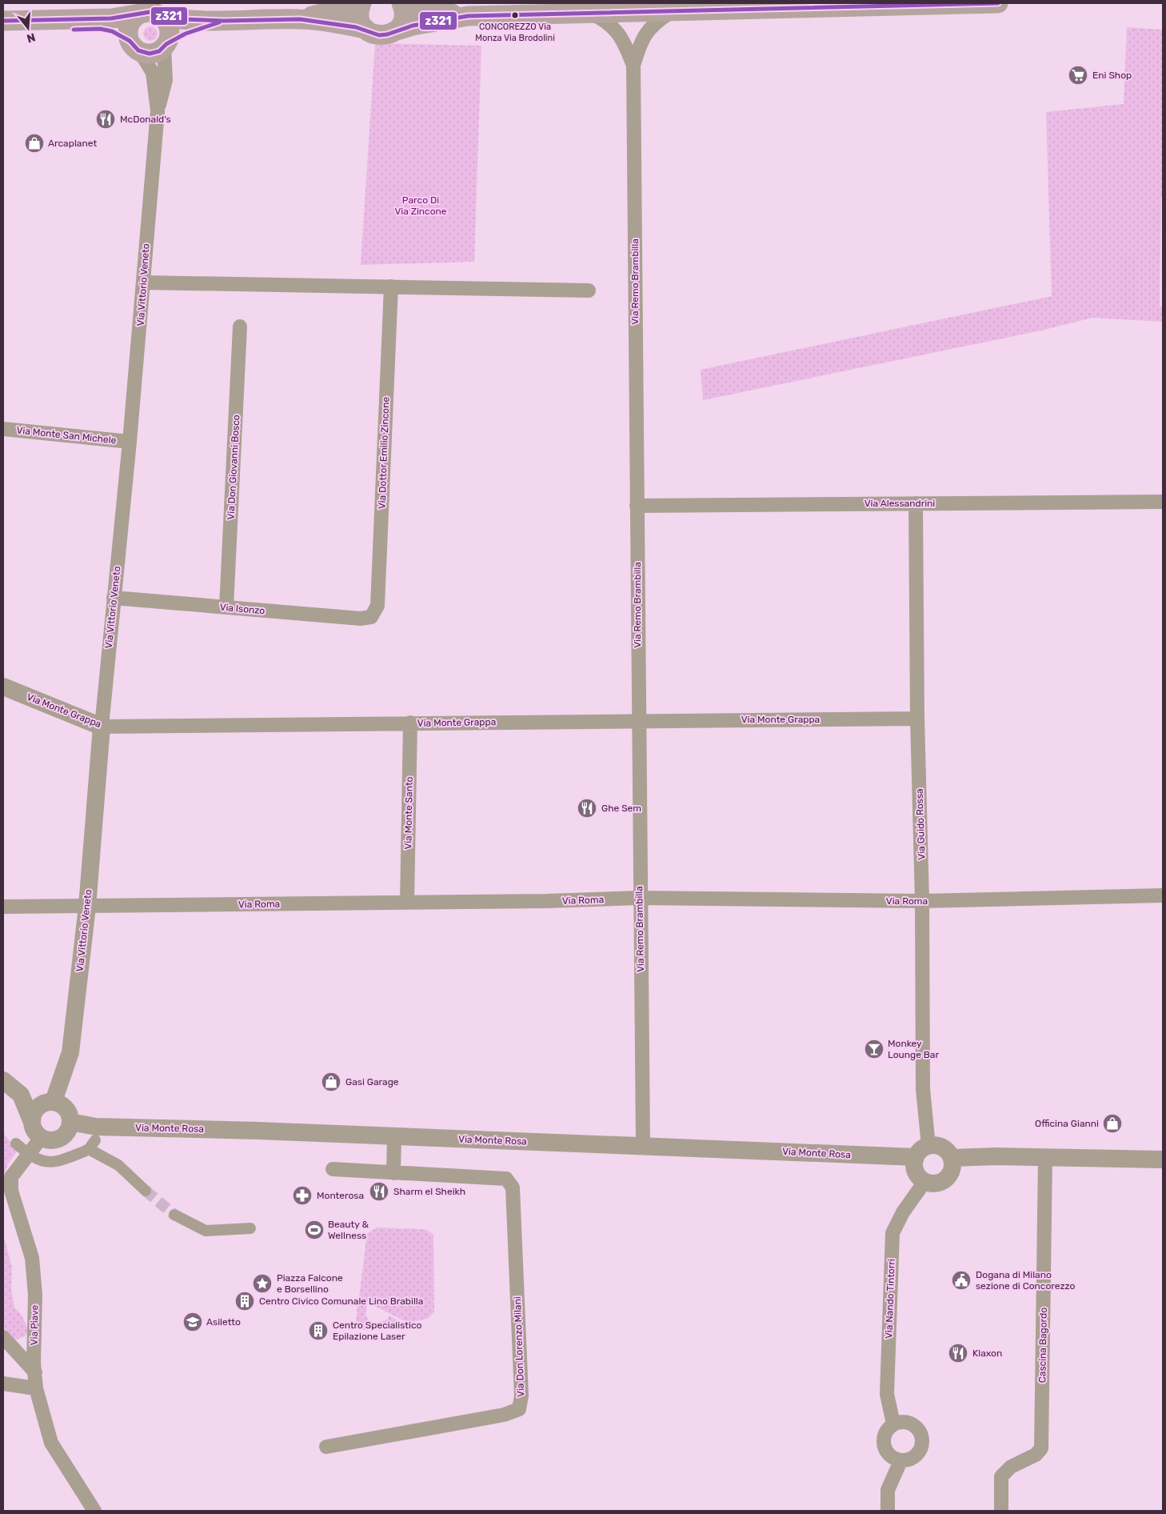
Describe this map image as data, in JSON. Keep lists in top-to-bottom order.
{
  "streets": {
    "street": [
      "Via Remo Brambilla",
      "Via Vittorio Veneto",
      "Via Monte San Michele",
      "Via Dottor Emilio Zincone",
      "Via Don Giovanni Bosco",
      "Via Alessandrini",
      "Via Isonzo",
      "Via Monte Grappa",
      "Via Monte Santo",
      "Via Guido Rossa",
      "Via Roma",
      "Via Monte Rosa",
      "Via Nando Tintorri",
      "Via Piave",
      "Cascina Bagordo",
      "Via Don Lorenzo Milani"
    ]
  },
  "crossings": [
    ["Via Remo Brambilla", "Via Alessandrini"],
    ["Via Remo Brambilla", "Via Monte Grappa"],
    ["Via Remo Brambilla", "Via Roma"],
    ["Via Remo Brambilla", "Via Monte Rosa"],
    ["Via Vittorio Veneto", "Via Monte San Michele"],
    ["Via Vittorio Veneto", "Via Isonzo"],
    ["Via Vittorio Veneto", "Via Monte Grappa"],
    ["Via Vittorio Veneto", "Via Roma"],
    ["Via Vittorio Veneto", "Via Monte Rosa"],
    ["Via Vittorio Veneto", "Via Piave"],
    ["Via Dottor Emilio Zincone", "Via Isonzo"],
    ["Via Don Giovanni Bosco", "Via Isonzo"],
    ["Via Alessandrini", "Via Guido Rossa"],
    ["Via Monte Grappa", "Via Monte Santo"],
    ["Via Monte Grappa", "Via Guido Rossa"],
    ["Via Monte Santo", "Via Roma"],
    ["Via Guido Rossa", "Via Roma"],
    ["Via Guido Rossa", "Via Monte Rosa"],
    ["Via Guido Rossa", "Via Nando Tintorri"],
    ["Via Monte Rosa", "Via Nando Tintorri"],
    ["Via Monte Rosa", "Via Piave"]
  ],
  "parks": ["Parco Di Via Zincone"],
  "places": {
    "other": ["CONCOREZZO Via Monza Via Brodolini"],
    "supermarket": ["Eni Shop"],
    "restaurant": [
      "McDonald's",
      "Ghe Sem",
      "Sharm el Sheikh",
      "Klaxon"
    ],
    "shop": ["Arcaplanet", "Gasi Garage", "Officina Gianni"],
    "bar": ["Monkey Lounge Bar"],
    "pharmacy": ["Monterosa"],
    "sports": ["Beauty & Wellness"],
    "public building": ["Dogana di Milano sezione di Concorezzo"],
    "place": ["Piazza Falcone e Borsellino"],
    "building": ["Centro Civico Comunale Lino Brabilla", "Centro Specialistico Epilazione Laser"],
    "school or university": ["Asiletto"]
  },
  "lines": ["transit line z321"],
  "north": "bottom"
}
